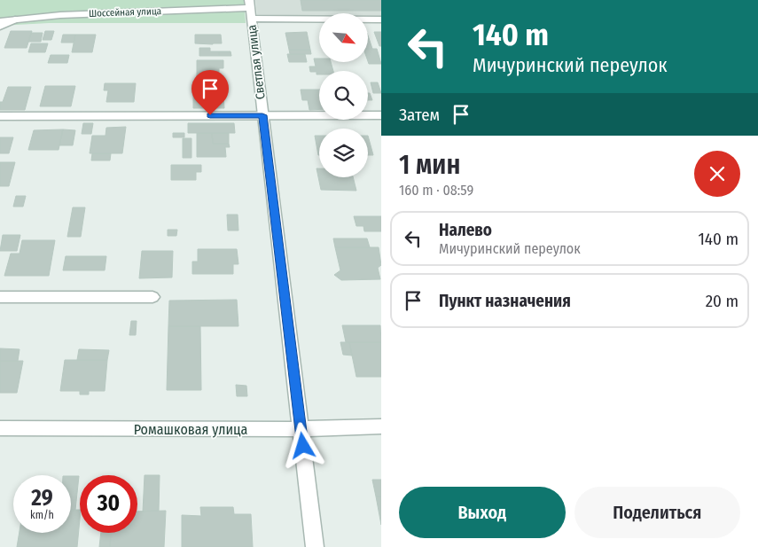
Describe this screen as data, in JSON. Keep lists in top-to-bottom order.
{
  "streets": {
    "street": ["Шоссейная улица", "Светлая улица", "Ромашковая улица"]
  },
  "crossings": [
    ["Шоссейная улица", "Светлая улица"],
    ["Светлая улица", "Ромашковая улица"]
  ],
  "north": "bottom right",
  "page": {
    "turn": ["140 m", "Мичуринский переулок"],
    "then": "Затем",
    "heading": ["1 мин", "160 m · 08:59"],
    "list": [
      {
        "name": "Налево",
        "note": "Мичуринский переулок",
        "value": "140 m"
      },
      {
        "name": "Пункт назначения",
        "value": "20 m"
      }
    ],
    "speed": "29 km/h",
    "limit": "30",
    "buttons": ["Выход", "Поделиться"]
  }
}
